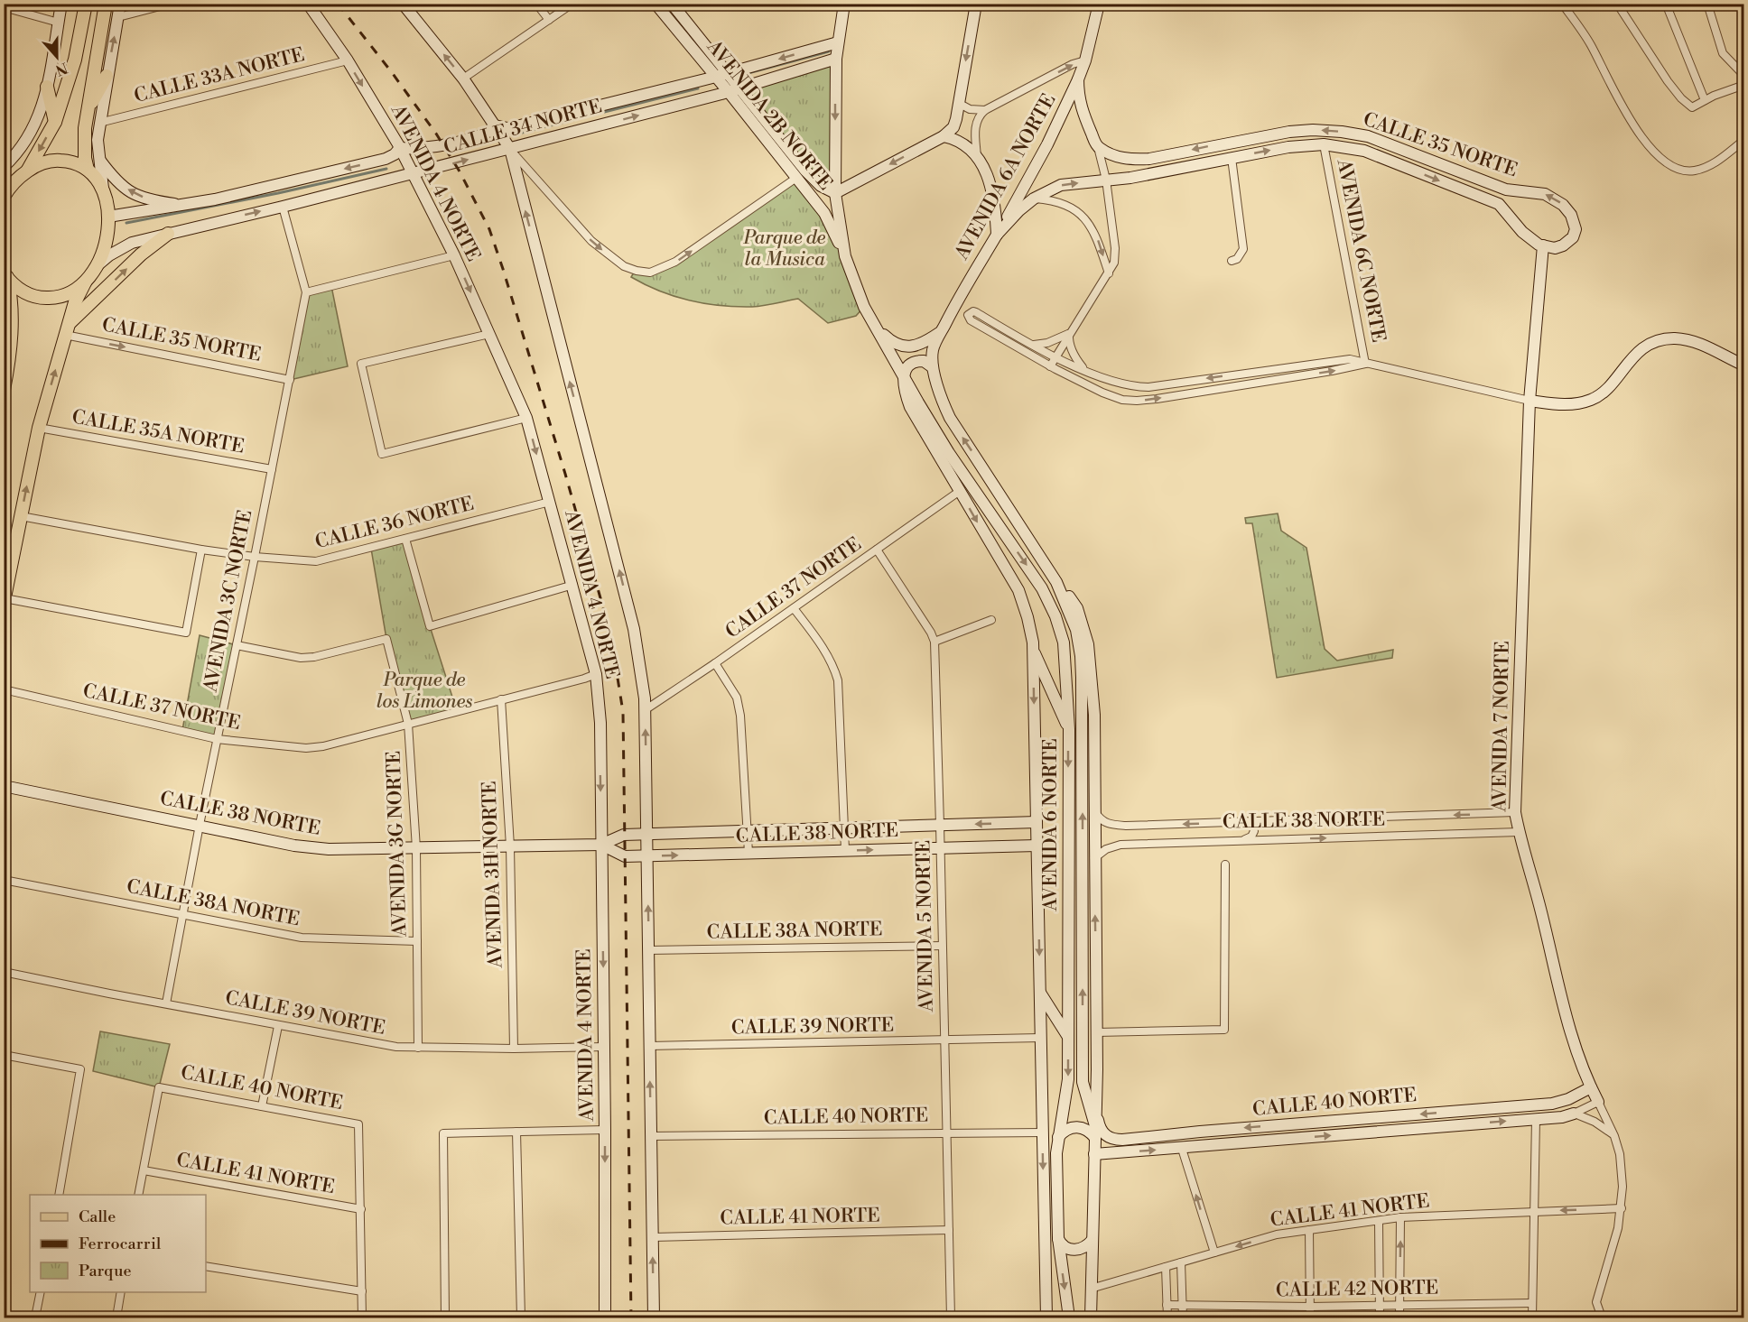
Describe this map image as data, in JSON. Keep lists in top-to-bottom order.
{
  "streets": {
    "street": [
      "CALLE 33A NORTE",
      "AVENIDA 2B NORTE",
      "CALLE 34 NORTE",
      "CALLE 35 NORTE",
      "AVENIDA 6A NORTE",
      "AVENIDA 4 NORTE",
      "AVENIDA 6C NORTE",
      "CALLE 35A NORTE",
      "CALLE 36 NORTE",
      "CALLE 37 NORTE",
      "AVENIDA 3C NORTE",
      "AVENIDA 7 NORTE",
      "CALLE 38 NORTE",
      "AVENIDA 6 NORTE",
      "AVENIDA 3G NORTE",
      "AVENIDA 3H NORTE",
      "CALLE 38A NORTE",
      "AVENIDA 5 NORTE",
      "CALLE 39 NORTE",
      "CALLE 40 NORTE",
      "CALLE 41 NORTE",
      "CALLE 42 NORTE"
    ]
  },
  "crossings": [
    ["CALLE 33A NORTE", "AVENIDA 4 NORTE"],
    ["AVENIDA 2B NORTE", "CALLE 34 NORTE"],
    ["AVENIDA 2B NORTE", "CALLE 35 NORTE"],
    ["AVENIDA 2B NORTE", "AVENIDA 6A NORTE"],
    ["AVENIDA 2B NORTE", "AVENIDA 6 NORTE"],
    ["CALLE 34 NORTE", "AVENIDA 4 NORTE"],
    ["CALLE 34 NORTE", "AVENIDA 3C NORTE"],
    ["CALLE 34 NORTE", "AVENIDA 6 NORTE"],
    ["CALLE 35 NORTE", "AVENIDA 6A NORTE"],
    ["CALLE 35 NORTE", "AVENIDA 6C NORTE"],
    ["CALLE 35 NORTE", "AVENIDA 3C NORTE"],
    ["CALLE 35 NORTE", "AVENIDA 7 NORTE"],
    ["CALLE 35 NORTE", "AVENIDA 6 NORTE"],
    ["AVENIDA 6A NORTE", "AVENIDA 6 NORTE"],
    ["AVENIDA 4 NORTE", "CALLE 36 NORTE"],
    ["AVENIDA 4 NORTE", "CALLE 37 NORTE"],
    ["AVENIDA 4 NORTE", "CALLE 38 NORTE"],
    ["AVENIDA 4 NORTE", "CALLE 38A NORTE"],
    ["AVENIDA 4 NORTE", "CALLE 39 NORTE"],
    ["AVENIDA 4 NORTE", "CALLE 40 NORTE"],
    ["AVENIDA 4 NORTE", "CALLE 41 NORTE"],
    ["CALLE 35A NORTE", "AVENIDA 3C NORTE"],
    ["CALLE 36 NORTE", "AVENIDA 3C NORTE"],
    ["CALLE 37 NORTE", "AVENIDA 3C NORTE"],
    ["CALLE 37 NORTE", "AVENIDA 6 NORTE"],
    ["CALLE 37 NORTE", "AVENIDA 3G NORTE"],
    ["CALLE 37 NORTE", "AVENIDA 3H NORTE"],
    ["CALLE 37 NORTE", "AVENIDA 5 NORTE"],
    ["AVENIDA 3C NORTE", "CALLE 38 NORTE"],
    ["AVENIDA 3C NORTE", "AVENIDA 3G NORTE"],
    ["AVENIDA 3C NORTE", "CALLE 38A NORTE"],
    ["AVENIDA 3C NORTE", "CALLE 39 NORTE"],
    ["AVENIDA 7 NORTE", "CALLE 38 NORTE"],
    ["AVENIDA 7 NORTE", "CALLE 40 NORTE"],
    ["AVENIDA 7 NORTE", "CALLE 41 NORTE"],
    ["CALLE 38 NORTE", "AVENIDA 6 NORTE"],
    ["CALLE 38 NORTE", "AVENIDA 3G NORTE"],
    ["CALLE 38 NORTE", "AVENIDA 3H NORTE"],
    ["CALLE 38 NORTE", "AVENIDA 5 NORTE"],
    ["AVENIDA 6 NORTE", "CALLE 39 NORTE"],
    ["AVENIDA 6 NORTE", "CALLE 40 NORTE"],
    ["AVENIDA 6 NORTE", "CALLE 41 NORTE"],
    ["AVENIDA 3G NORTE", "CALLE 38A NORTE"],
    ["AVENIDA 3G NORTE", "CALLE 39 NORTE"],
    ["AVENIDA 3H NORTE", "CALLE 39 NORTE"],
    ["CALLE 38A NORTE", "AVENIDA 5 NORTE"],
    ["AVENIDA 5 NORTE", "CALLE 39 NORTE"],
    ["AVENIDA 5 NORTE", "CALLE 40 NORTE"],
    ["AVENIDA 5 NORTE", "CALLE 41 NORTE"],
    ["CALLE 40 NORTE", "CALLE 41 NORTE"]
  ],
  "parks": ["Parque de la Musica", "Parque de los Limones"],
  "legend": ["Calle", "Ferrocarril", "Parque"],
  "north": "bottom"
}
